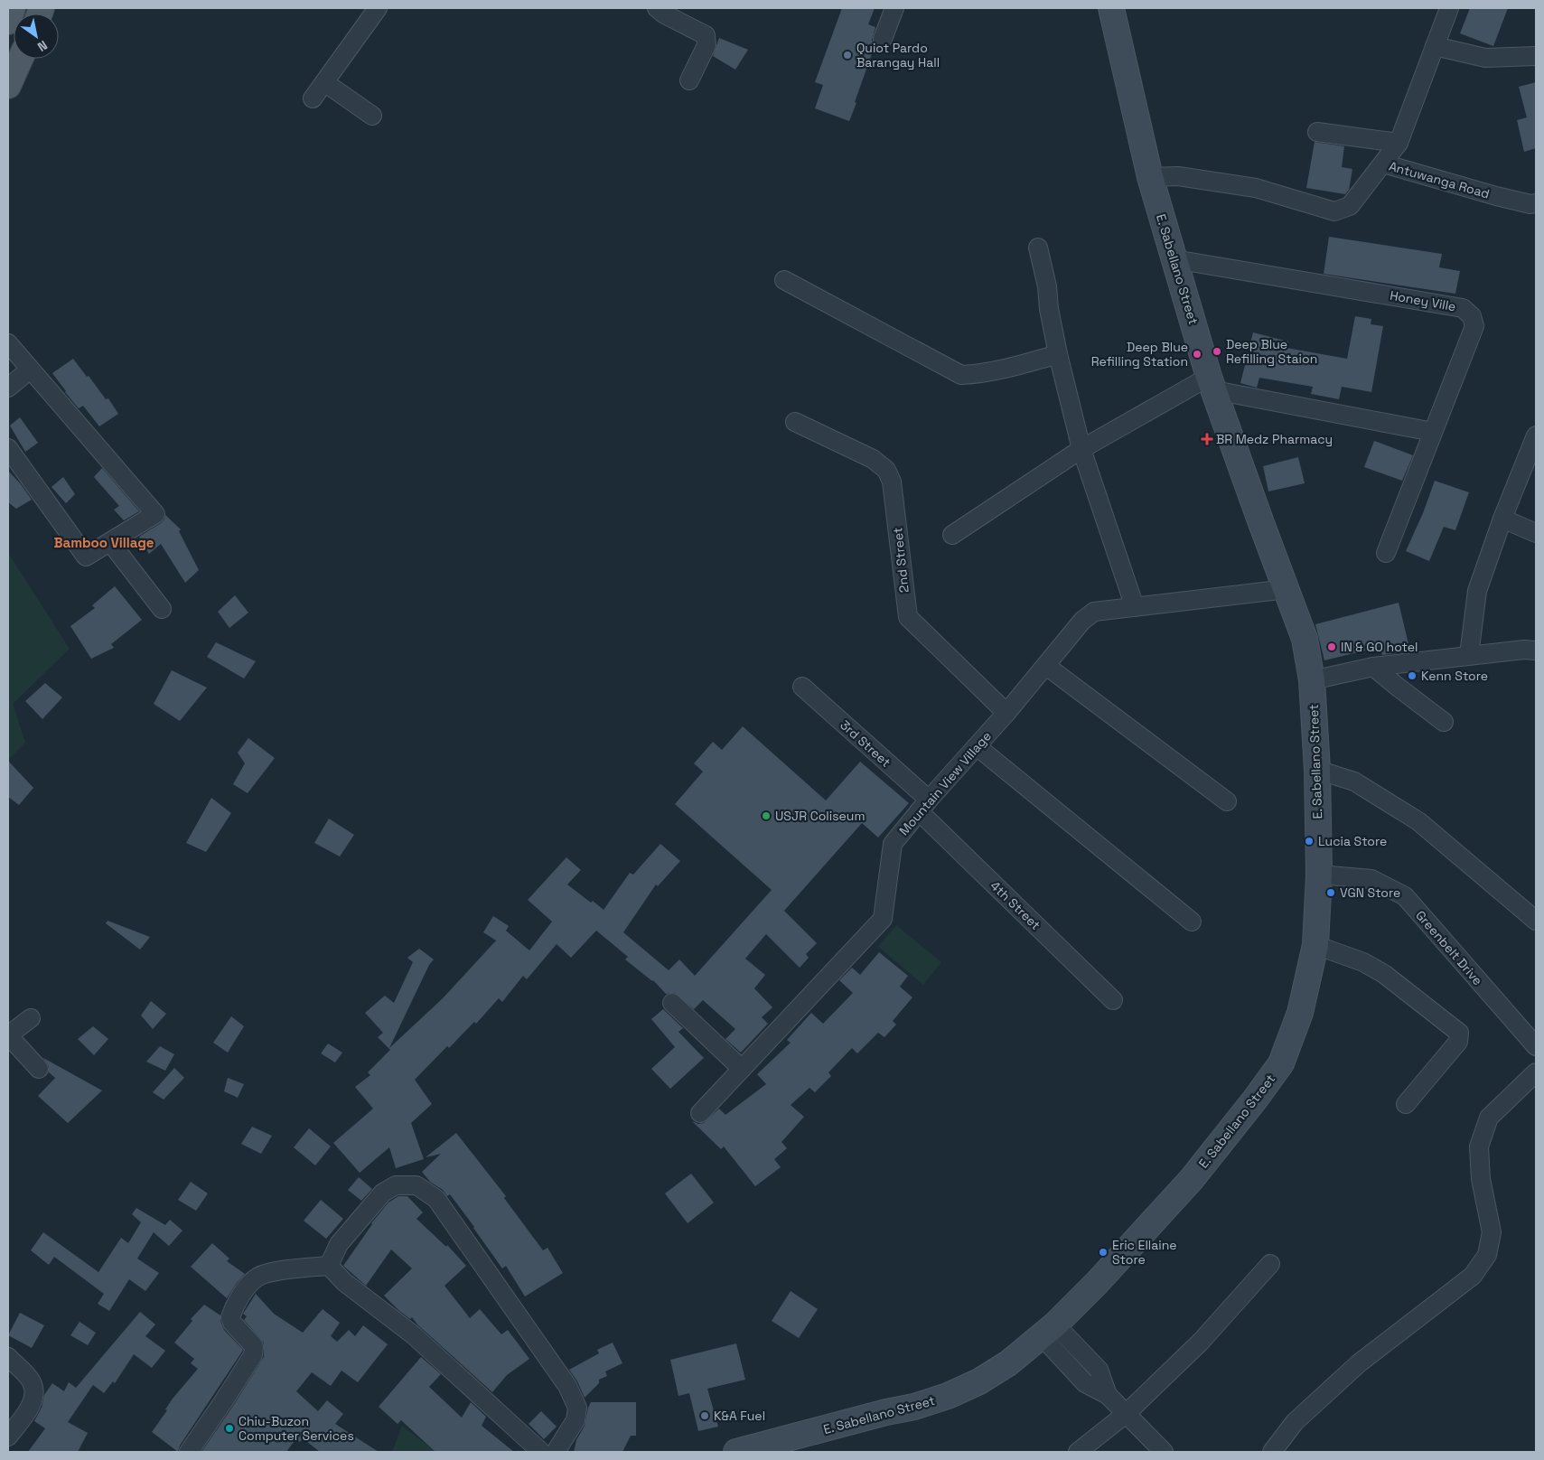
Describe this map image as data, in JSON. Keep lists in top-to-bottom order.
{
  "streets": {
    "street": [
      "Antuwanga Road",
      "E. Sabellano Street",
      "Honey Ville",
      "2nd Street",
      "3rd Street",
      "Mountain View Village",
      "4th Street",
      "Greenbelt Drive"
    ]
  },
  "crossings": [
    ["Antuwanga Road", "E. Sabellano Street"],
    ["E. Sabellano Street", "Honey Ville"],
    ["E. Sabellano Street", "Mountain View Village"],
    ["E. Sabellano Street", "Greenbelt Drive"],
    ["2nd Street", "Mountain View Village"],
    ["3rd Street", "Mountain View Village"],
    ["3rd Street", "4th Street"],
    ["Mountain View Village", "4th Street"]
  ],
  "districts": ["Bamboo Village"],
  "places": {
    "other": [
      "Quiot Pardo Barangay Hall",
      "Deep Blue Refilling Staion",
      "Deep Blue Refilling Station",
      "IN & GO hotel",
      "Kenn Store",
      "USJR Coliseum",
      "Lucia Store",
      "VGN Store",
      "Eric Ellaine Store",
      "K&A Fuel",
      "Chiu-Buzon Computer Services"
    ],
    "health": ["BR Medz Pharmacy"]
  },
  "north": "bottom right"
}
